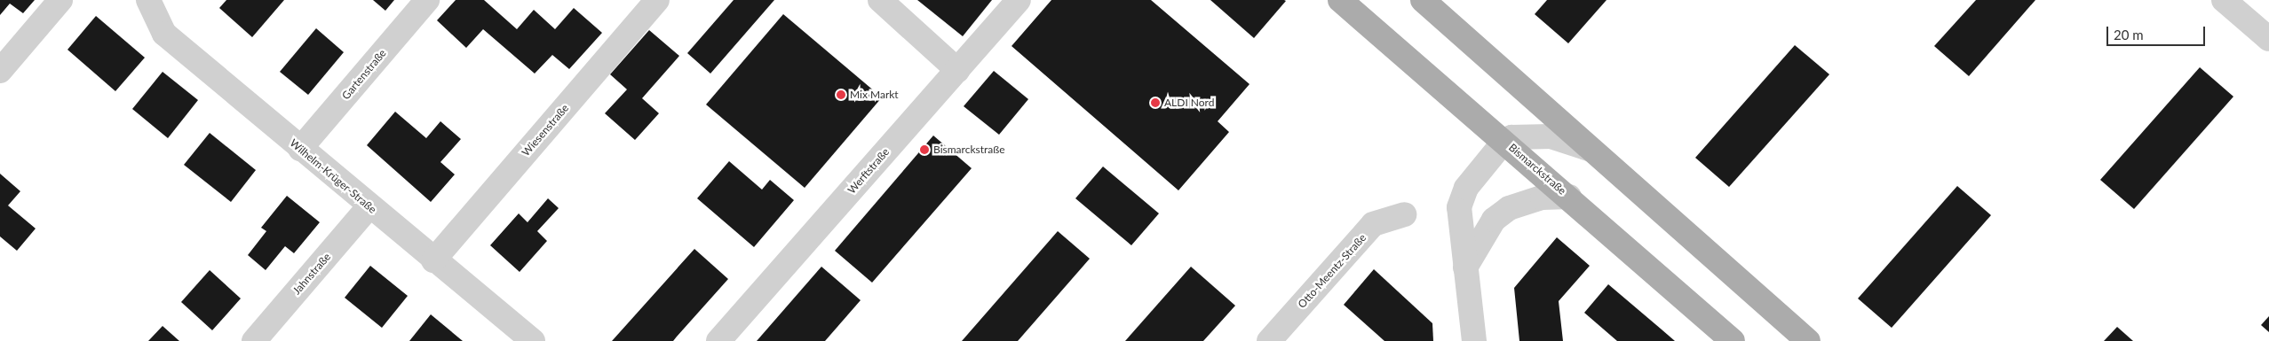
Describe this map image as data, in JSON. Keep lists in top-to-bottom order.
{
  "streets": {
    "main road": ["Bismarckstraße"],
    "street": [
      "Gartenstraße",
      "Wiesenstraße",
      "Werftstraße",
      "Wilhelm-Krüger-Straße",
      "Otto-Meentz-Straße",
      "Jahnstraße"
    ]
  },
  "crossings": [
    ["Gartenstraße", "Wilhelm-Krüger-Straße"],
    ["Wiesenstraße", "Wilhelm-Krüger-Straße"],
    ["Wilhelm-Krüger-Straße", "Jahnstraße"]
  ],
  "places": ["Mix Markt", "ALDI Nord", "Bismarckstraße"],
  "scale_bar": "20 m"
}
